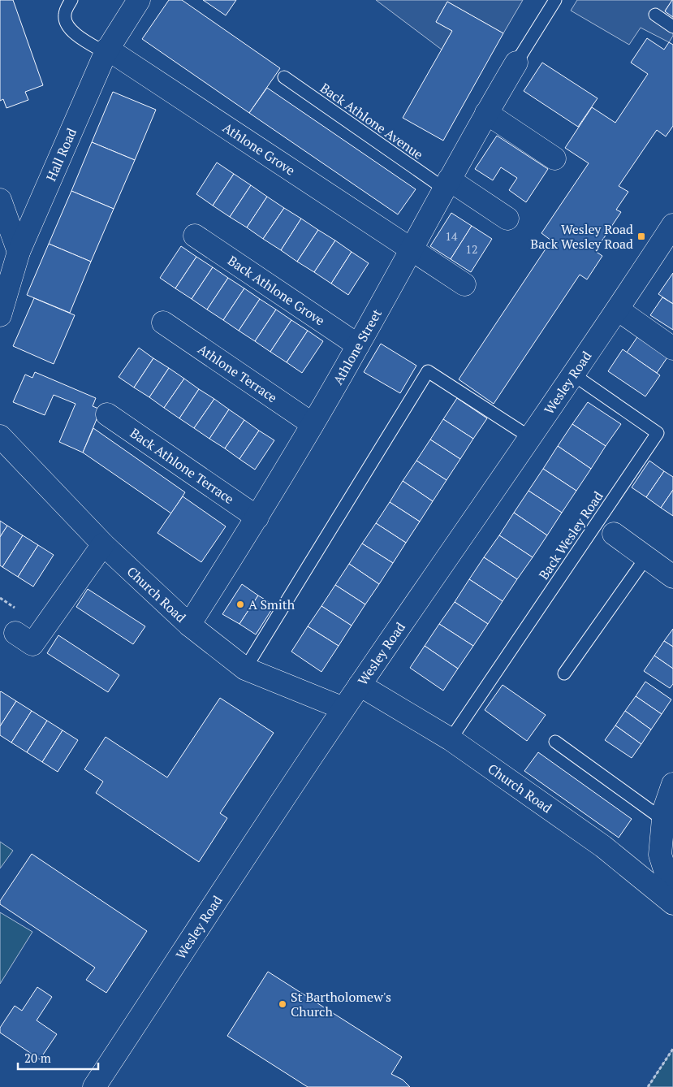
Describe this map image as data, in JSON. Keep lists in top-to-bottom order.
{
  "streets": {
    "street": [
      "Athlone Grove",
      "Hall Road",
      "Back Athlone Grove",
      "Athlone Street",
      "Athlone Terrace",
      "Wesley Road",
      "Back Athlone Terrace",
      "Church Road"
    ],
    "lane": ["Back Athlone Avenue", "Back Wesley Road"]
  },
  "crossings": [
    ["Back Athlone Avenue", "Athlone Street"],
    ["Athlone Grove", "Hall Road"],
    ["Athlone Grove", "Athlone Street"],
    ["Back Athlone Grove", "Athlone Street"],
    ["Athlone Street", "Athlone Terrace"],
    ["Athlone Street", "Back Athlone Terrace"],
    ["Athlone Street", "Church Road"],
    ["Wesley Road", "Back Wesley Road"],
    ["Wesley Road", "Church Road"],
    ["Back Wesley Road", "Church Road"]
  ],
  "places": {
    "transit": ["Wesley Road Back Wesley Road"],
    "other": ["A Smith", "St Bartholomew's Church"]
  },
  "house_numbers": ["14", "12"],
  "scale_bar": "20 m"
}
